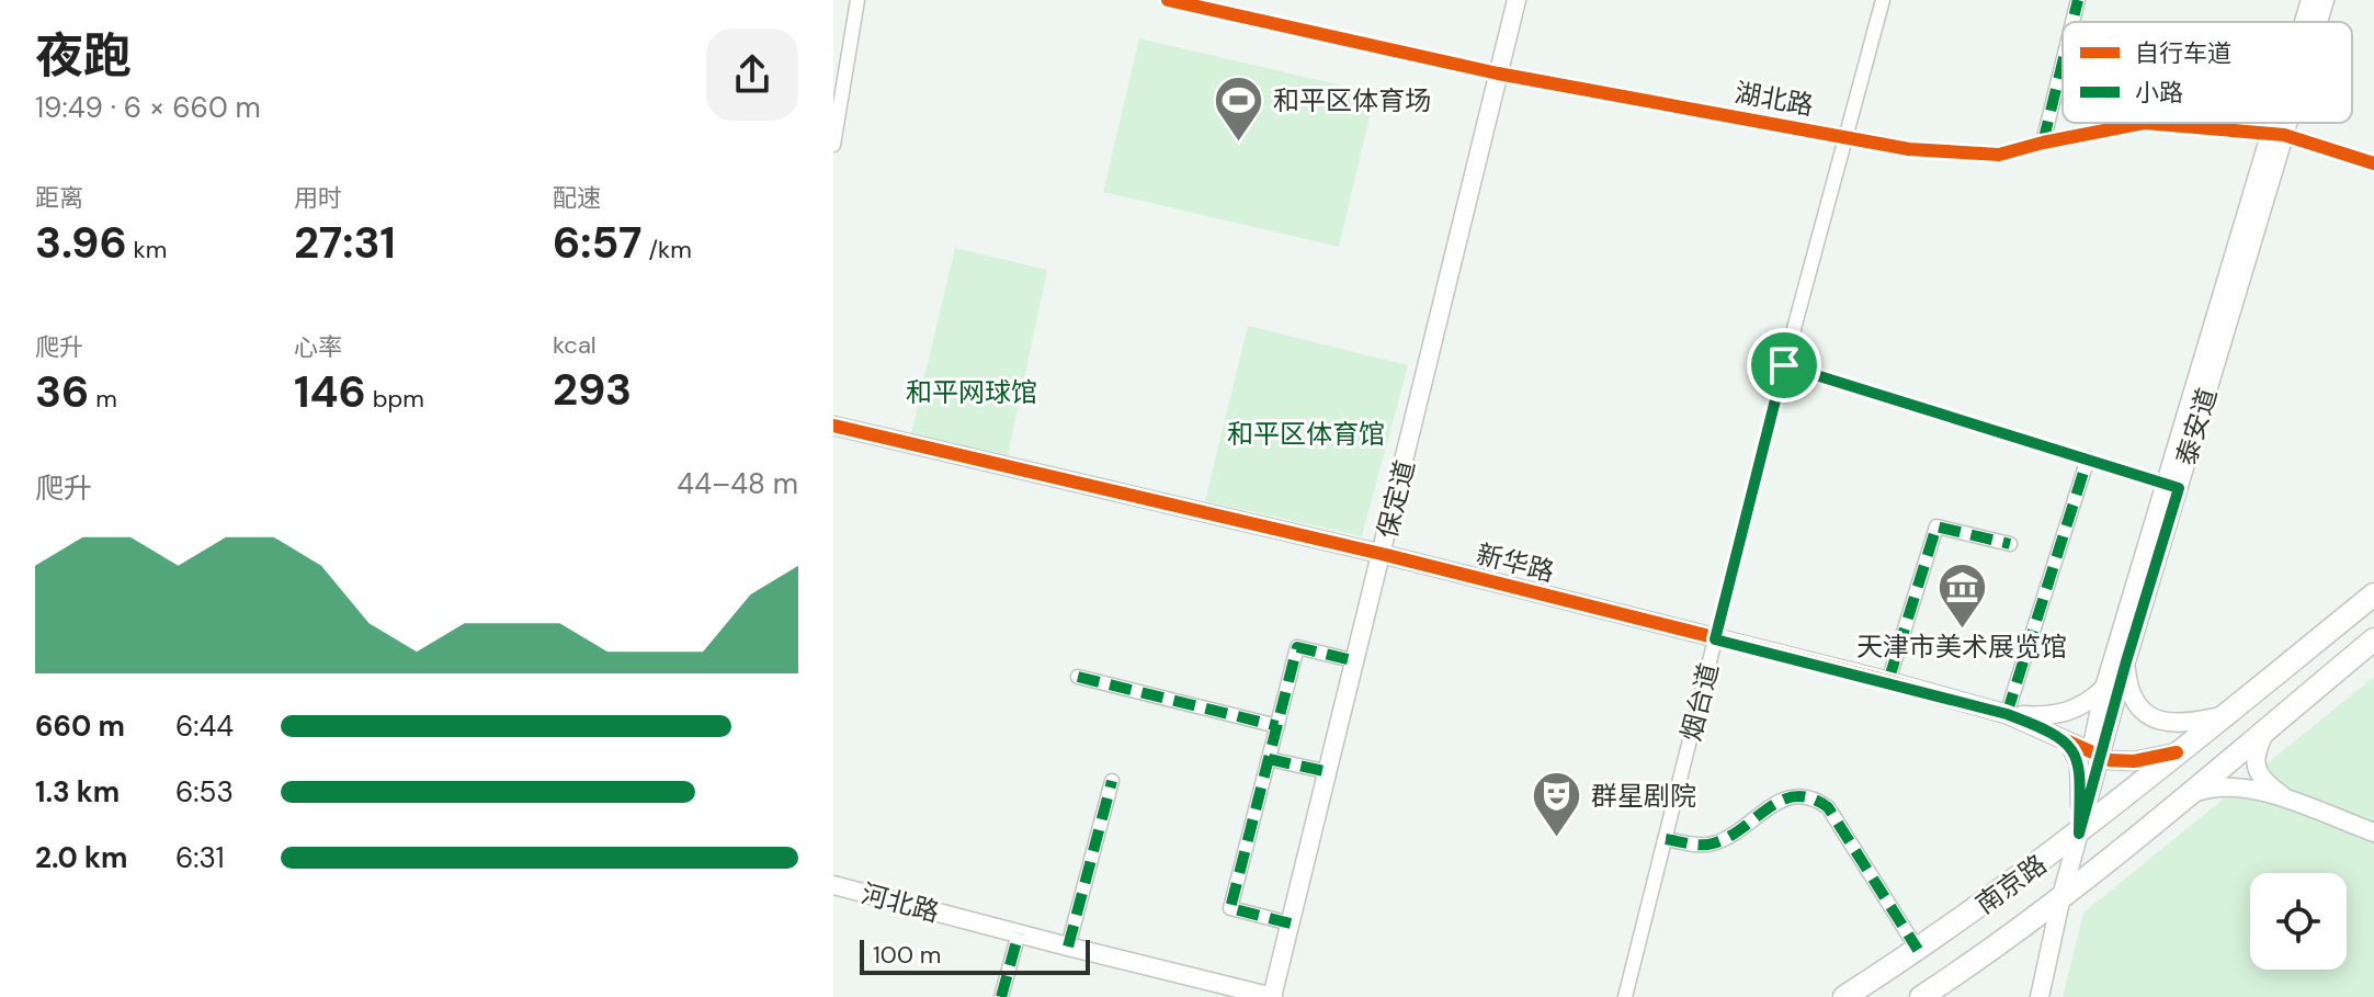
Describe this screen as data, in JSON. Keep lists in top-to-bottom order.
{
  "streets": {
    "main road": ["南京路"],
    "street": [
      "湖北路",
      "泰安道",
      "保定道",
      "新华路",
      "烟台道",
      "河北路"
    ]
  },
  "crossings": [
    ["湖北路", "泰安道"],
    ["湖北路", "保定道"],
    ["湖北路", "烟台道"],
    ["泰安道", "新华路"],
    ["泰安道", "南京路"],
    ["保定道", "新华路"],
    ["保定道", "河北路"],
    ["新华路", "烟台道"],
    ["新华路", "南京路"]
  ],
  "parks": ["和平网球馆", "和平区体育馆"],
  "places": {
    "sports": ["和平区体育场"],
    "museum": ["天津市美术展览馆"],
    "theatre": ["群星剧院"]
  },
  "legend": ["自行车道", "小路"],
  "scale_bar": "100 m",
  "page": {
    "heading": ["夜跑", "19:49 · 6 × 660 m"],
    "stats": [
      ["距离", "3.96 km"],
      ["用时", "27:31"],
      ["配速", "6:57 /km"],
      ["爬升", "36 m"],
      ["心率", "146 bpm"],
      ["kcal", "293"]
    ],
    "chart": ["爬升", "44–48 m"],
    "list": [
      {
        "name": "660 m",
        "note": "6:44"
      },
      {
        "name": "1.3 km",
        "note": "6:53"
      },
      {
        "name": "2.0 km",
        "note": "6:31"
      }
    ],
    "scale": "100 m"
  }
}
